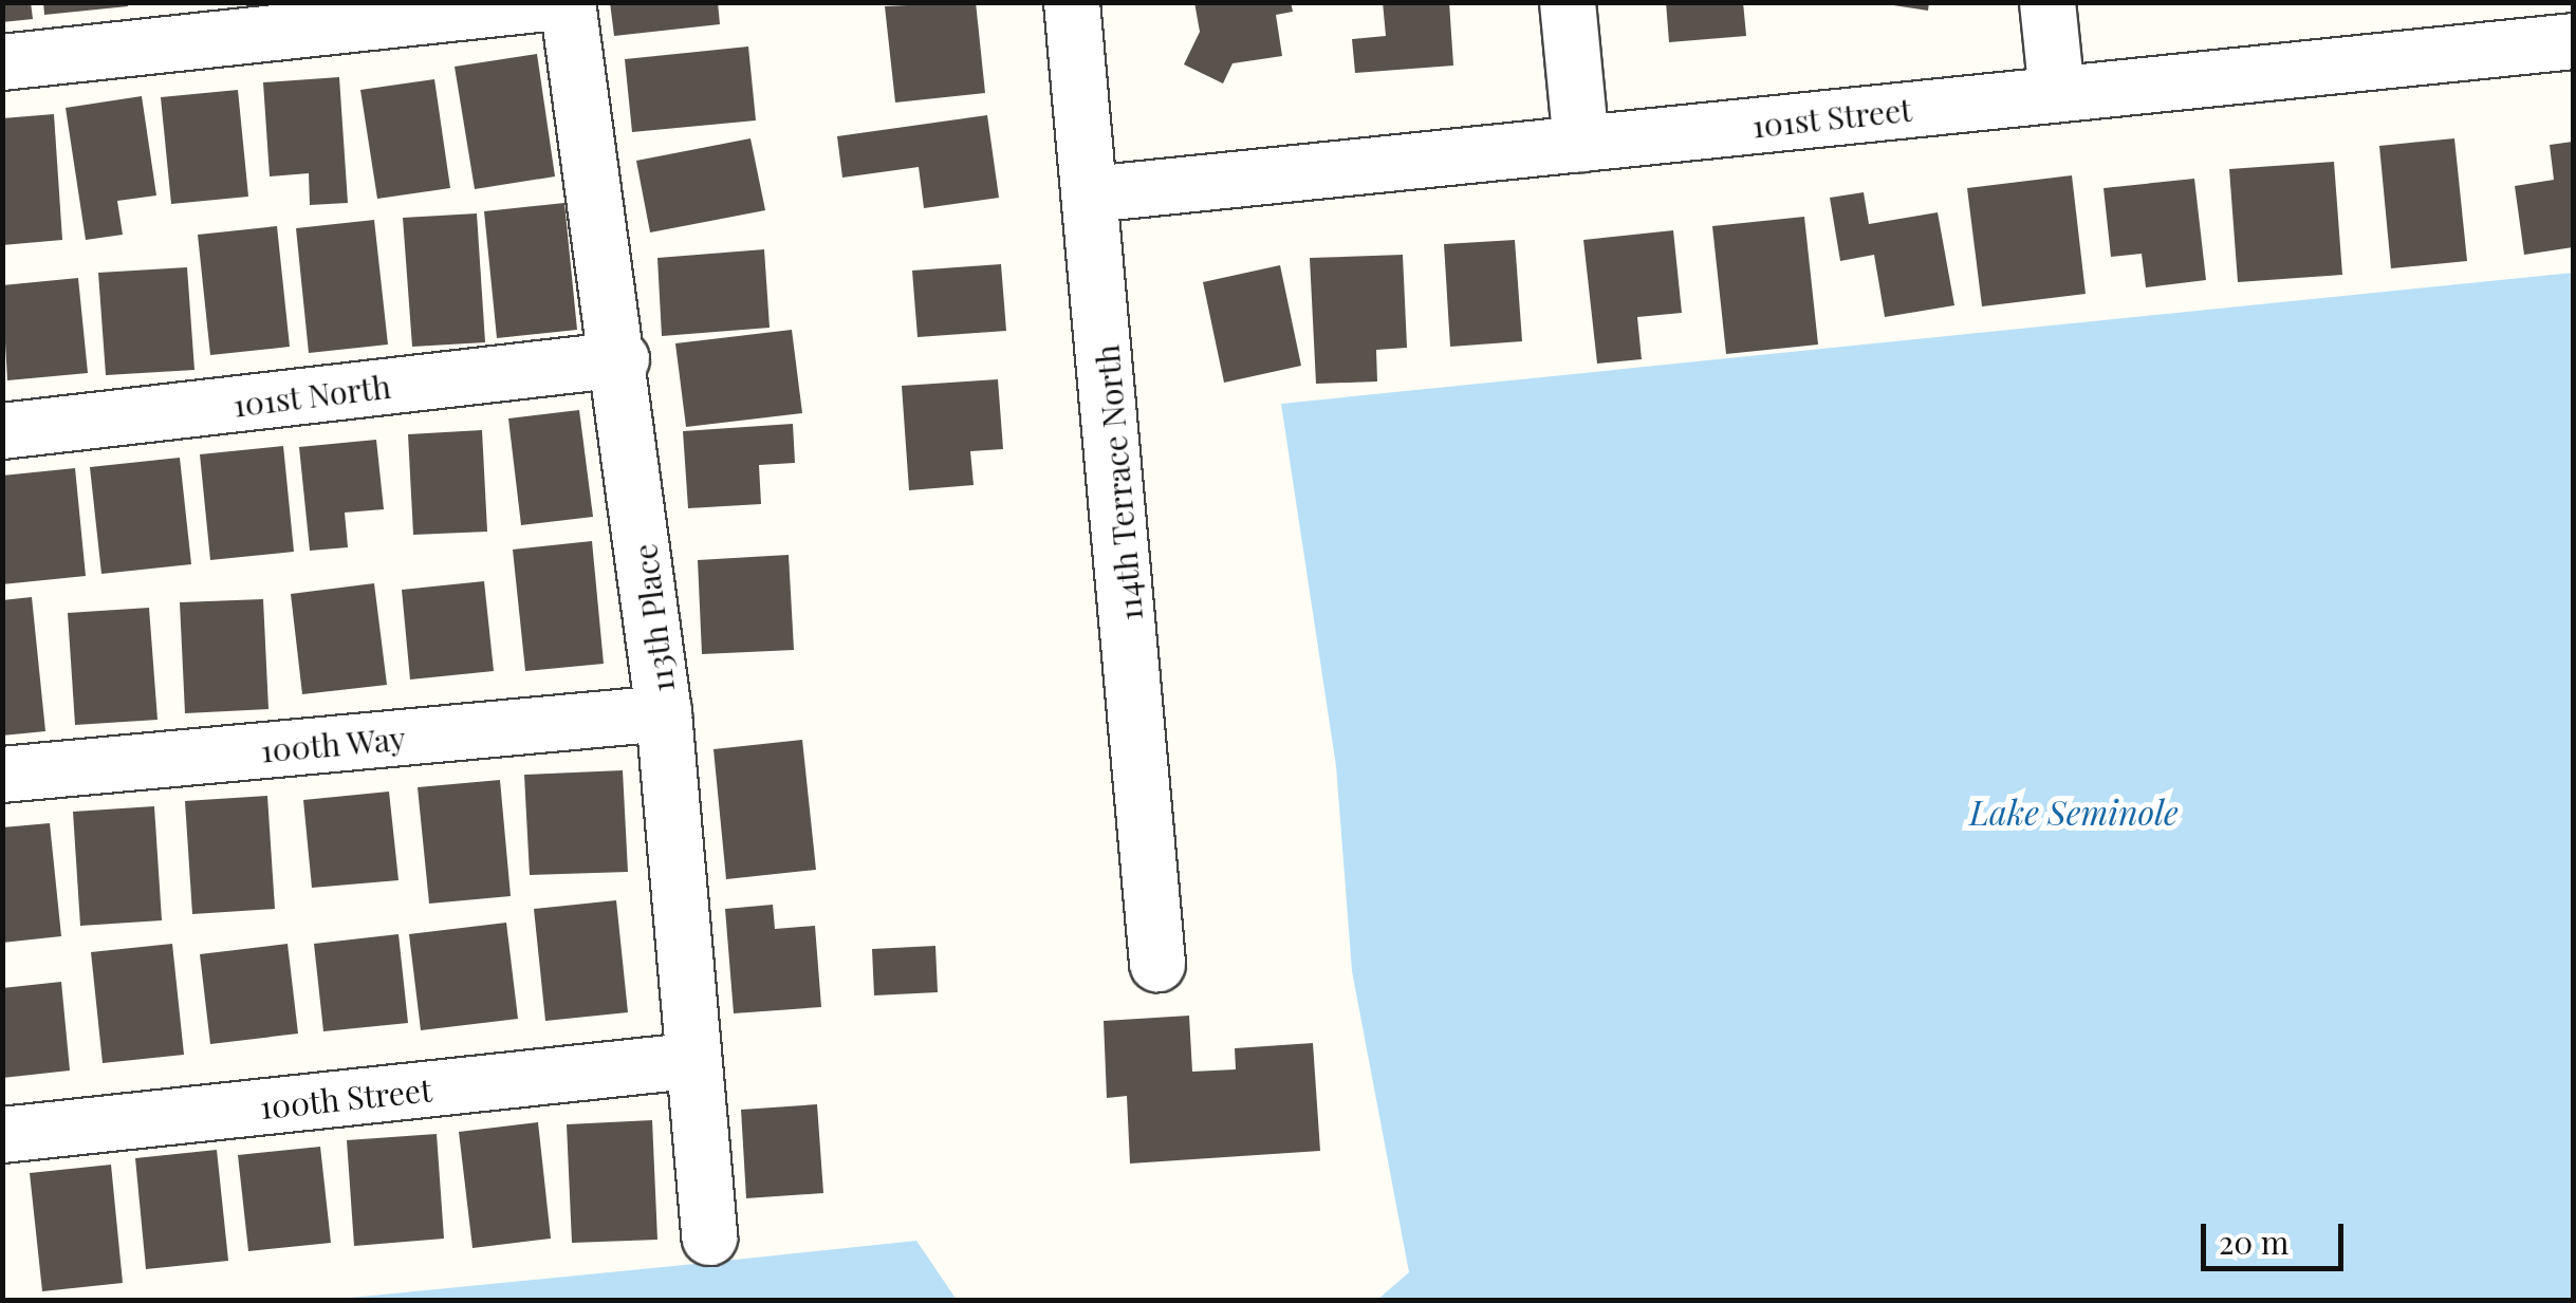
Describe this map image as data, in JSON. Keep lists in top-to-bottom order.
{
  "streets": {
    "street": [
      "101st Street",
      "101st North",
      "114th Terrace North",
      "113th Place",
      "100th Way",
      "100th Street"
    ]
  },
  "crossings": [
    ["101st Street", "114th Terrace North"],
    ["101st North", "113th Place"],
    ["113th Place", "100th Way"],
    ["113th Place", "100th Street"]
  ],
  "water": ["Lake Seminole"],
  "scale_bar": "20 m"
}
